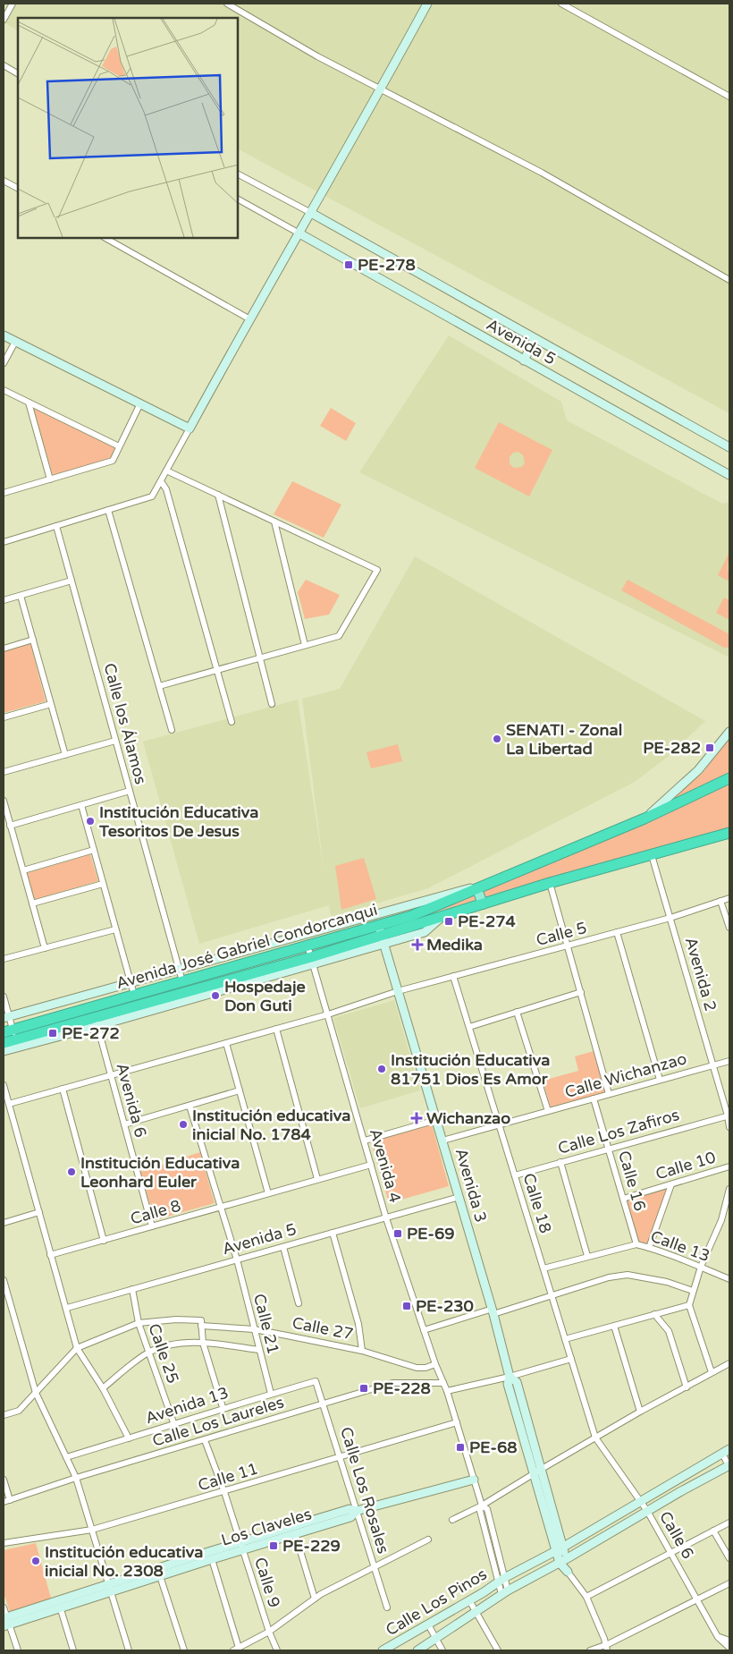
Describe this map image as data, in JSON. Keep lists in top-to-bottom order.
{
  "streets": {
    "highway": ["Avenida José Gabriel Condorcanqui"],
    "street": [
      "Avenida 5",
      "Calle los Álamos",
      "Calle 5",
      "Avenida 2",
      "Calle Wichanzao",
      "Avenida 6",
      "Calle Los Zafiros",
      "Avenida 4",
      "Calle 10",
      "Calle 16",
      "Avenida 3",
      "Calle 18",
      "Calle 8",
      "Calle 13",
      "Calle 21",
      "Calle 27",
      "Calle 25",
      "Avenida 13",
      "Calle Los Laureles",
      "Calle 11",
      "Calle Los Rosales",
      "Los Claveles",
      "Calle 6",
      "Calle 9",
      "Calle Los Pinos"
    ]
  },
  "crossings": [
    ["Avenida 5", "Avenida 4"],
    ["Avenida 5", "Avenida 3"],
    ["Avenida 5", "Calle 21"],
    ["Avenida 5", "Calle 25"],
    ["Calle los Álamos", "Avenida José Gabriel Condorcanqui"],
    ["Calle 5", "Avenida 2"],
    ["Calle 5", "Avenida 6"],
    ["Calle 5", "Avenida 4"],
    ["Calle 5", "Avenida 3"],
    ["Calle 5", "Calle 18"],
    ["Avenida José Gabriel Condorcanqui", "Avenida 2"],
    ["Avenida José Gabriel Condorcanqui", "Avenida 6"],
    ["Avenida José Gabriel Condorcanqui", "Avenida 4"],
    ["Avenida José Gabriel Condorcanqui", "Avenida 3"],
    ["Avenida 2", "Calle Wichanzao"],
    ["Avenida 2", "Calle Los Zafiros"],
    ["Calle Wichanzao", "Calle 16"],
    ["Calle Wichanzao", "Avenida 3"],
    ["Calle Wichanzao", "Calle 18"],
    ["Avenida 6", "Calle 8"],
    ["Calle Los Zafiros", "Calle 16"],
    ["Calle Los Zafiros", "Calle 18"],
    ["Avenida 4", "Calle 8"],
    ["Avenida 4", "Calle 27"],
    ["Avenida 4", "Calle Los Laureles"],
    ["Avenida 4", "Calle 11"],
    ["Avenida 4", "Los Claveles"],
    ["Avenida 4", "Calle Los Pinos"],
    ["Calle 10", "Calle 16"],
    ["Calle 16", "Calle 13"],
    ["Avenida 3", "Calle Los Pinos"],
    ["Calle 18", "Calle 13"],
    ["Calle 18", "Calle 6"],
    ["Calle 8", "Calle 21"],
    ["Calle 21", "Calle 27"],
    ["Calle 21", "Avenida 13"],
    ["Calle 27", "Calle 25"],
    ["Calle 25", "Avenida 13"],
    ["Avenida 13", "Calle Los Rosales"],
    ["Calle Los Laureles", "Calle Los Rosales"],
    ["Calle Los Laureles", "Calle 9"],
    ["Calle 11", "Calle Los Rosales"],
    ["Calle 11", "Calle 9"],
    ["Calle Los Rosales", "Los Claveles"],
    ["Los Claveles", "Calle 9"],
    ["Calle 6", "Calle Los Pinos"]
  ],
  "places": {
    "transit": [
      "PE-278",
      "PE-282",
      "PE-274",
      "PE-272",
      "PE-69",
      "PE-230",
      "PE-228",
      "PE-68",
      "PE-229"
    ],
    "other": [
      "SENATI - Zonal La Libertad",
      "Institución Educativa Tesoritos De Jesus",
      "Hospedaje Don Guti",
      "Institución Educativa 81751 Dios Es Amor",
      "Institución educativa inicial No. 1784",
      "Institución Educativa Leonhard Euler",
      "Institución educativa inicial No. 2308"
    ],
    "health": ["Medika", "Wichanzao"]
  }
}
